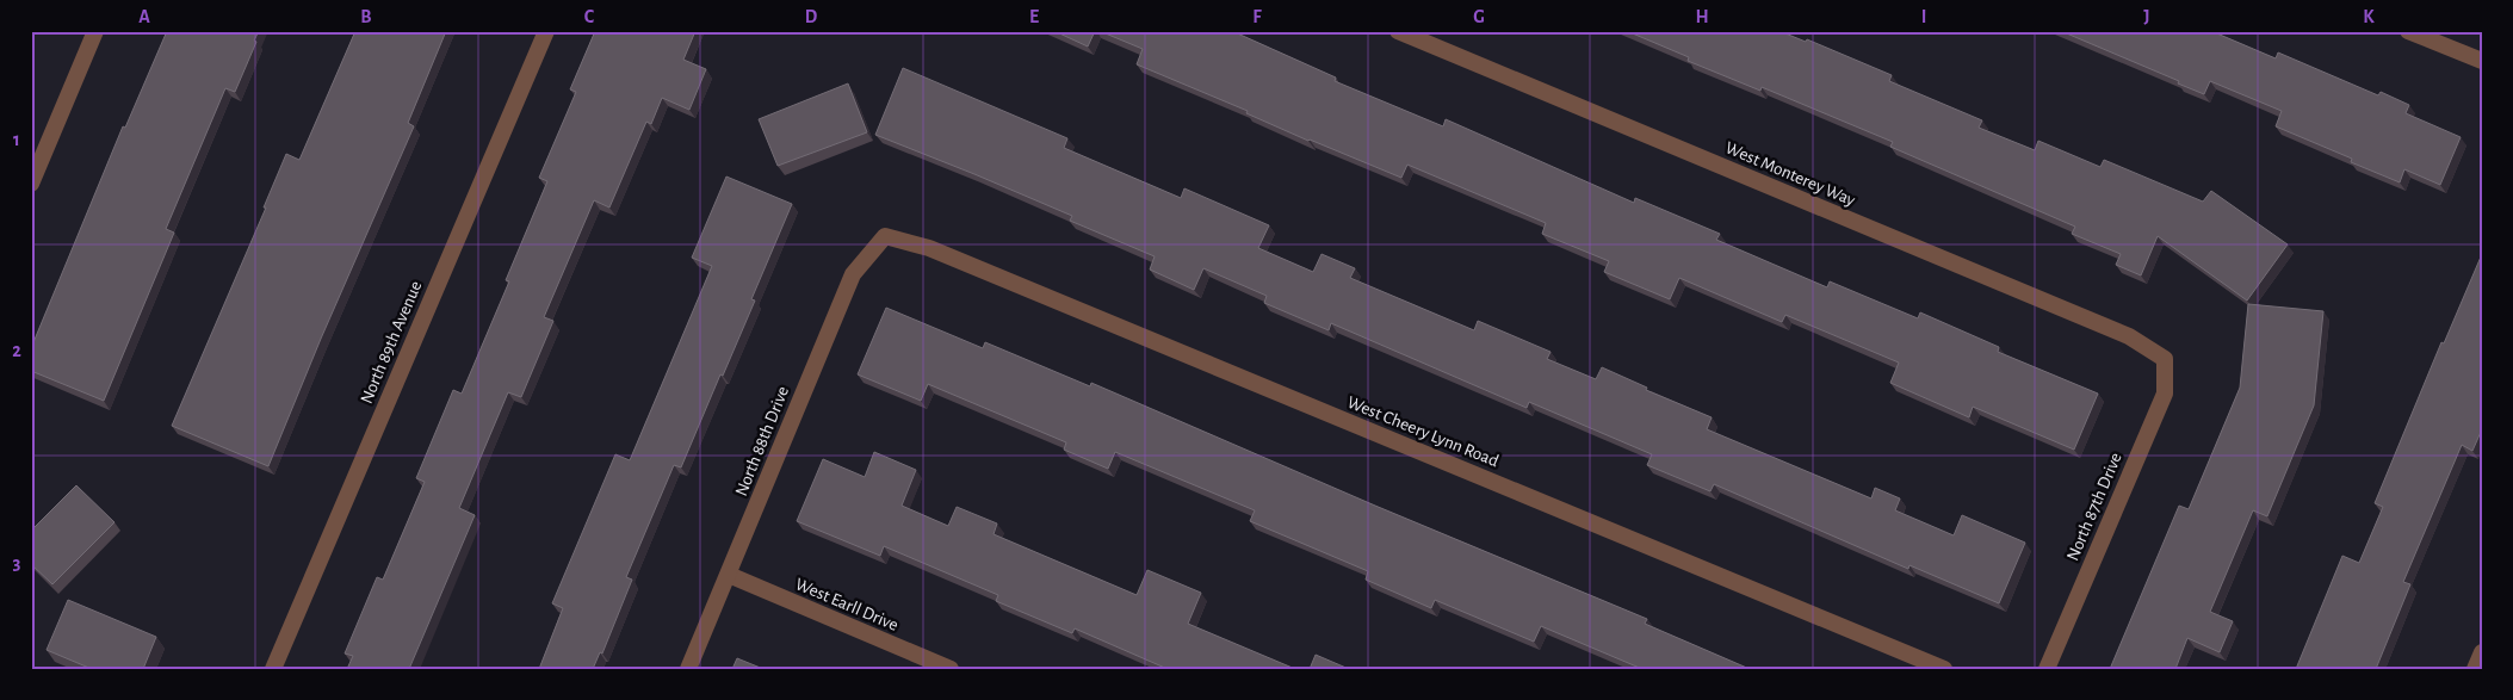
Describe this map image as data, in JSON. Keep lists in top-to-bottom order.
{
  "streets": {
    "street": [
      "West Monterey Way",
      "North 89th Avenue",
      "West Cheery Lynn Road",
      "North 88th Drive",
      "North 87th Drive",
      "West Earll Drive"
    ]
  },
  "crossings": [
    ["West Monterey Way", "North 87th Drive"],
    ["West Cheery Lynn Road", "North 88th Drive"],
    ["North 88th Drive", "West Earll Drive"]
  ],
  "grid": {
    "columns": [
      "A",
      "B",
      "C",
      "D",
      "E",
      "F",
      "G",
      "H",
      "I",
      "J",
      "K"
    ],
    "rows": ["1", "2", "3"]
  }
}
